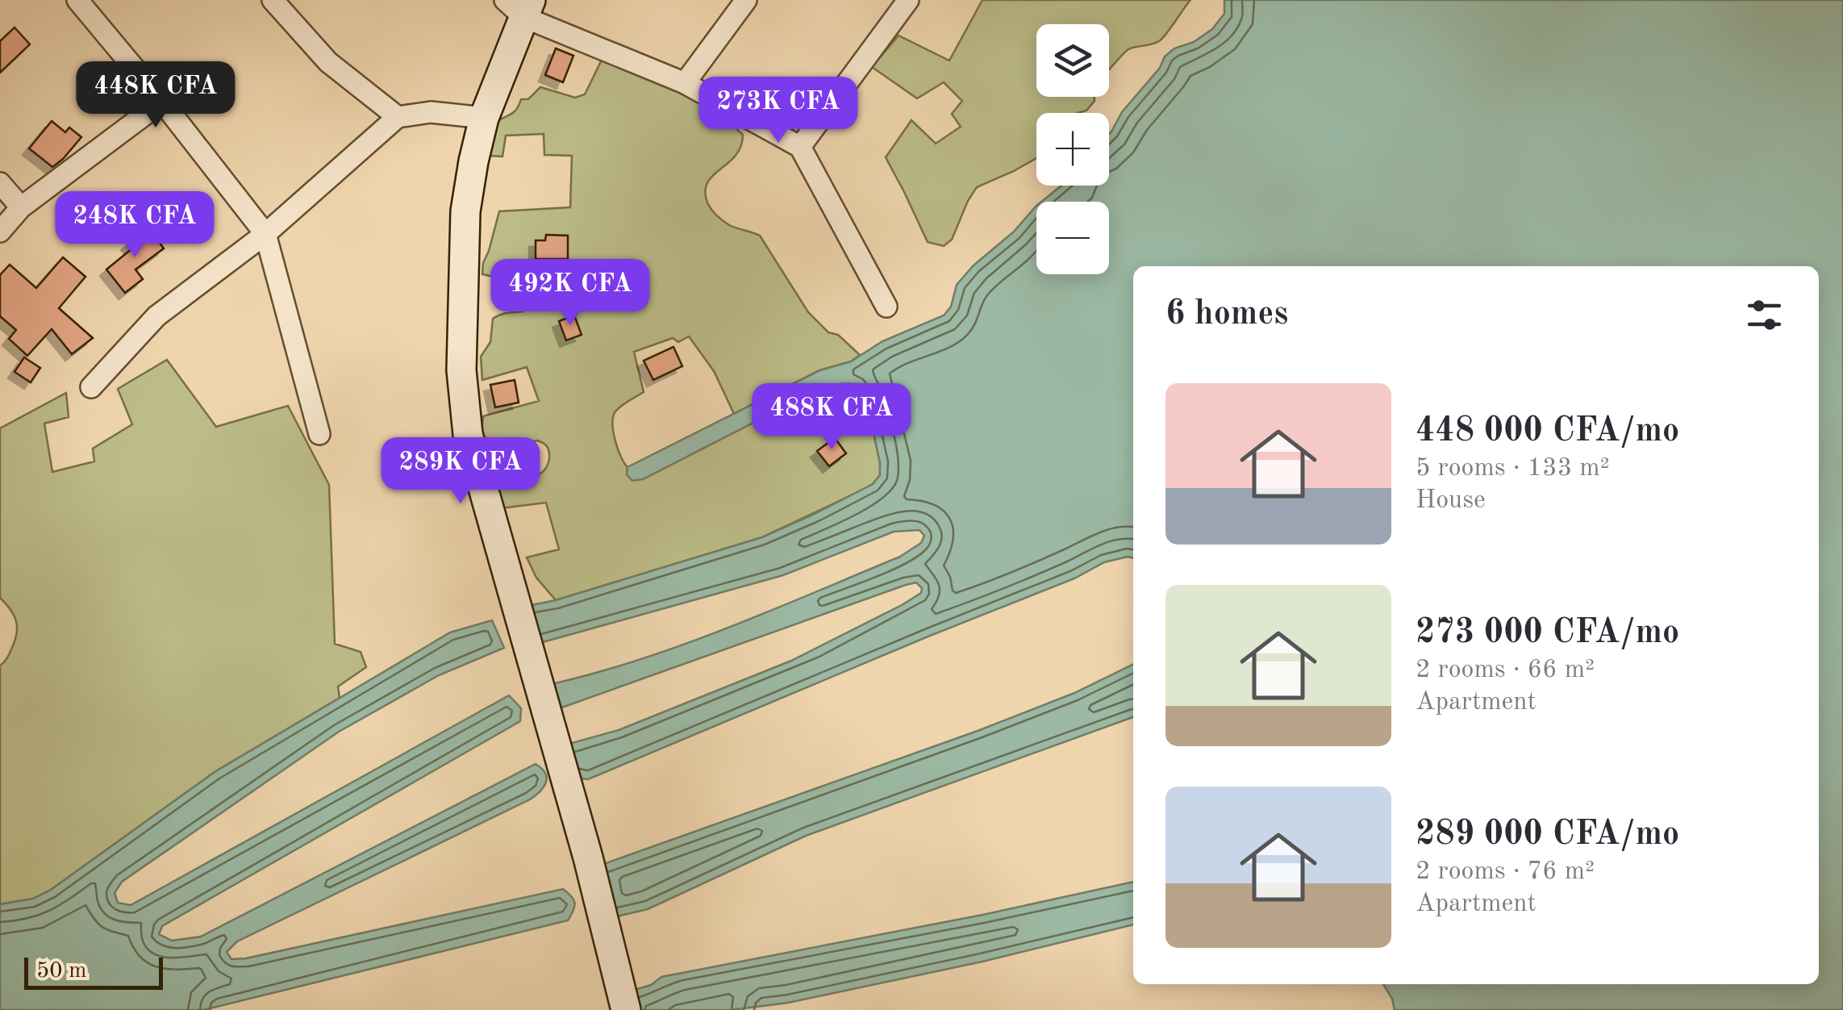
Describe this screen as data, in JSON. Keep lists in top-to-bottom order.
{
  "scale_bar": "50 m",
  "page": {
    "map_buttons": ["+", "−"],
    "price": [
      "448K CFA",
      "273K CFA",
      "248K CFA",
      "492K CFA",
      "488K CFA",
      "289K CFA"
    ],
    "heading": "6 homes",
    "list": [
      {
        "name": "448 000 CFA/mo",
        "note": "5 rooms · 133 m² · House"
      },
      {
        "name": "273 000 CFA/mo",
        "note": "2 rooms · 66 m² · Apartment"
      },
      {
        "name": "289 000 CFA/mo",
        "note": "2 rooms · 76 m² · Apartment"
      }
    ],
    "scale": "50 m"
  }
}
